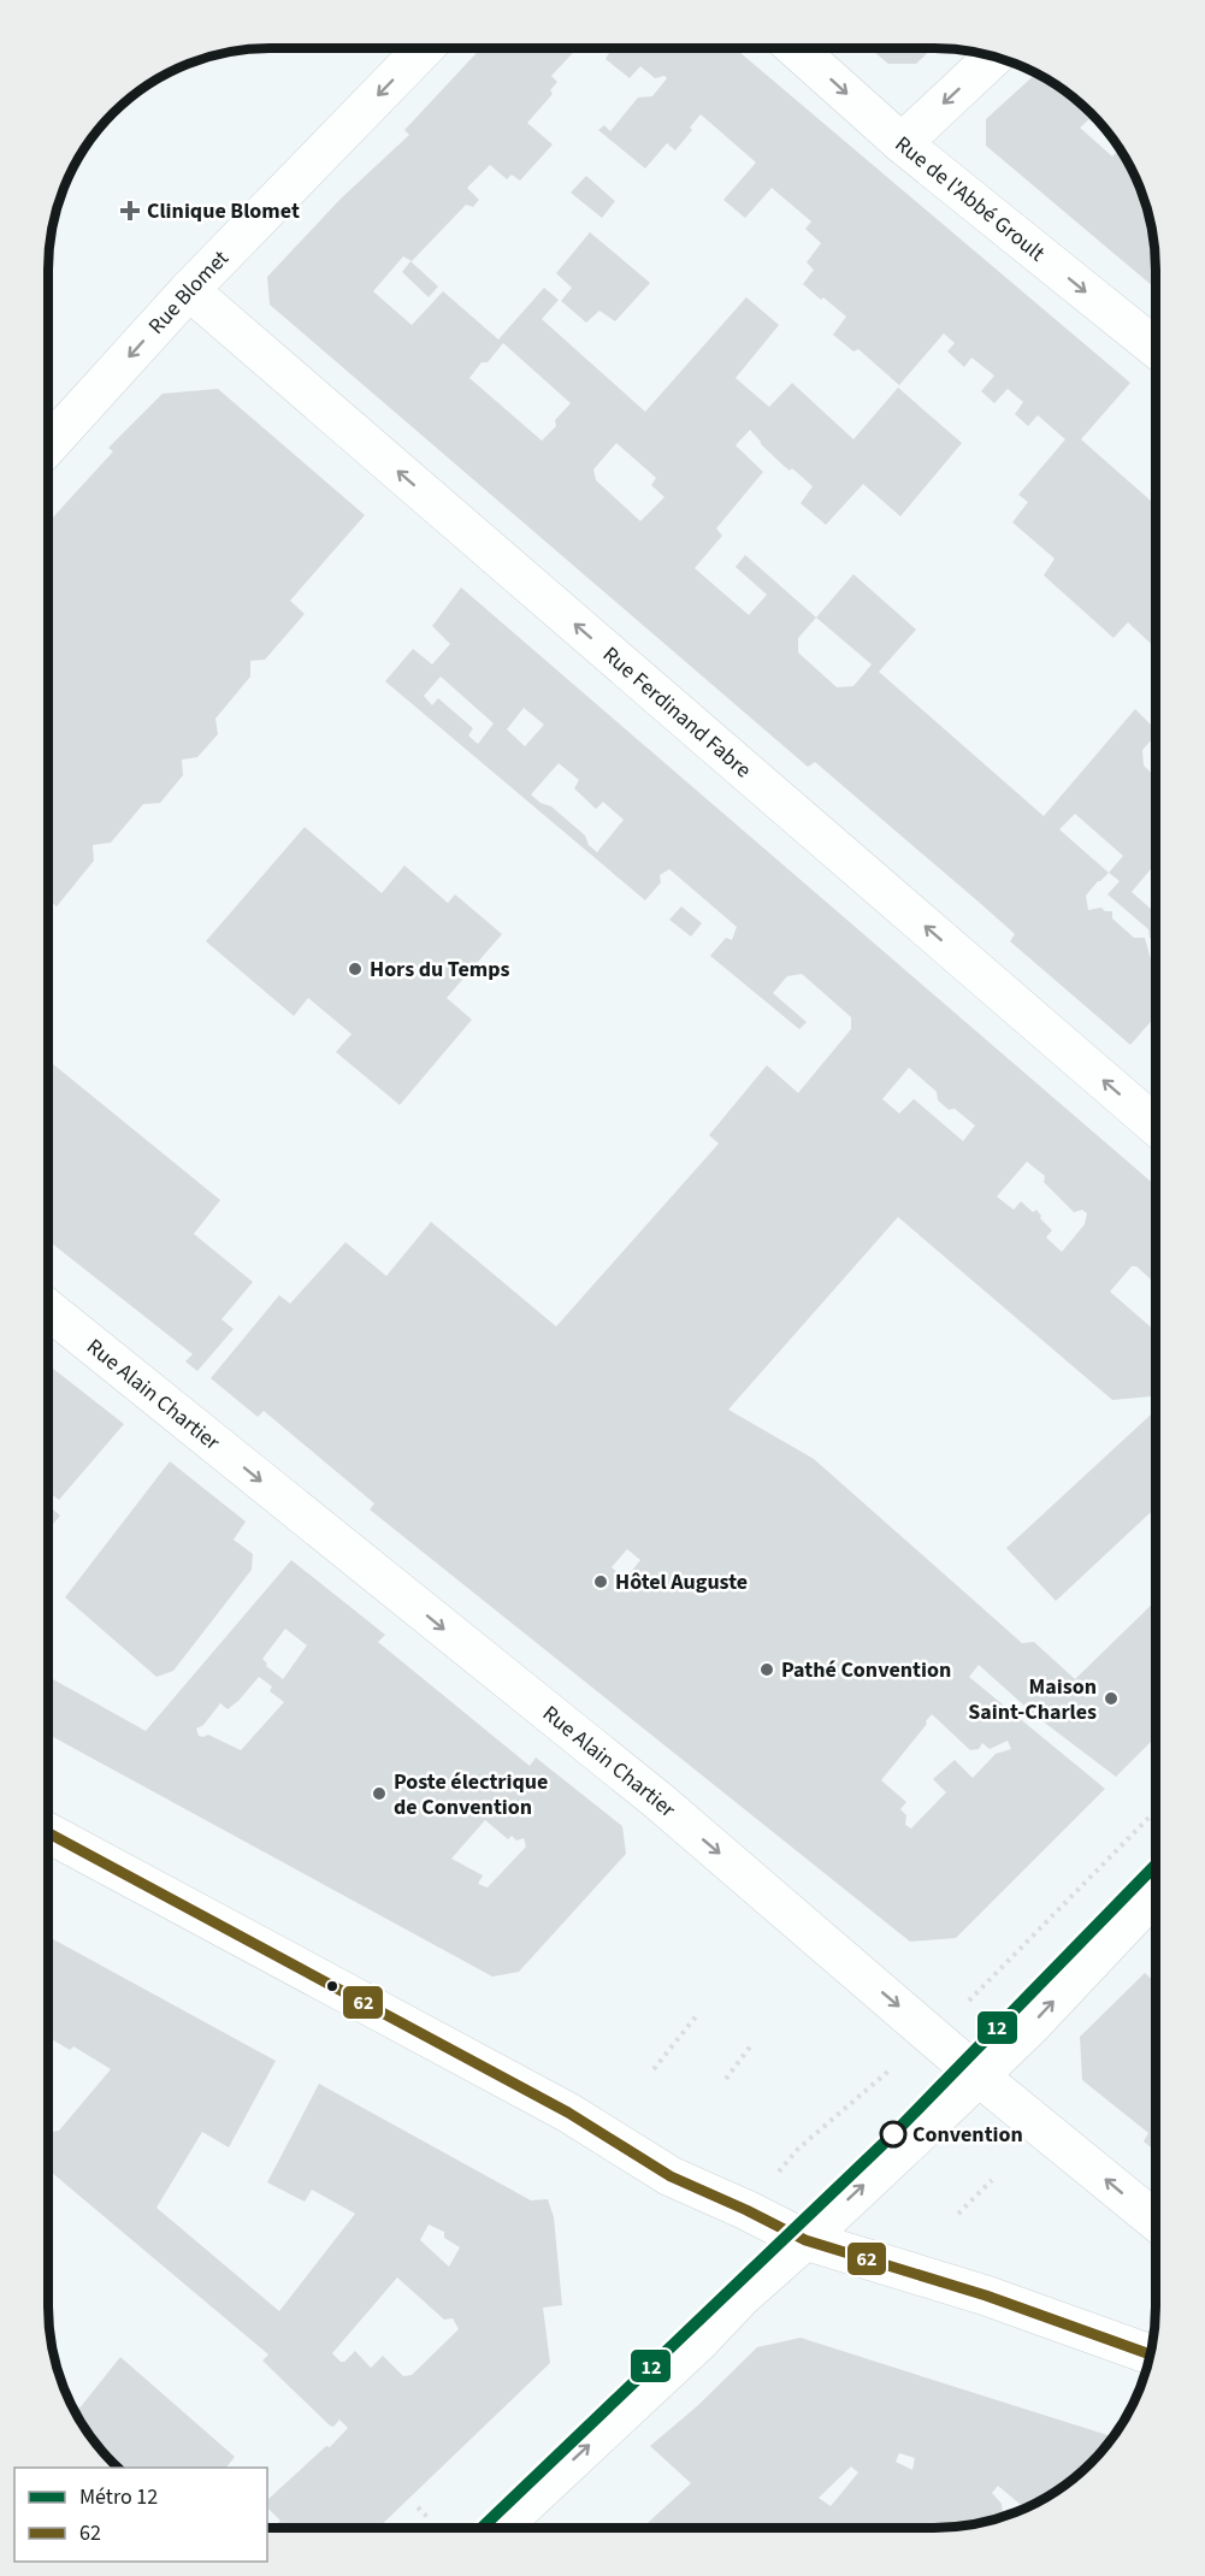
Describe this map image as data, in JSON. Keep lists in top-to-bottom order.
{
  "streets": {
    "street": [
      "Rue de l'Abbé Groult",
      "Rue Blomet",
      "Rue Ferdinand Fabre",
      "Rue Alain Chartier"
    ]
  },
  "crossings": [
    ["Rue Blomet", "Rue Ferdinand Fabre"]
  ],
  "one_way": ["Rue de l'Abbé Groult", "Rue Blomet", "Rue Ferdinand Fabre"],
  "places": {
    "health": ["Clinique Blomet"],
    "other": [
      "Hors du Temps",
      "Hôtel Auguste",
      "Pathé Convention",
      "Maison Saint-Charles",
      "Poste électrique de Convention",
      "Convention"
    ]
  },
  "lines": ["transit line 62", "metro line 12"],
  "legend": ["Métro 12", "62"]
}
